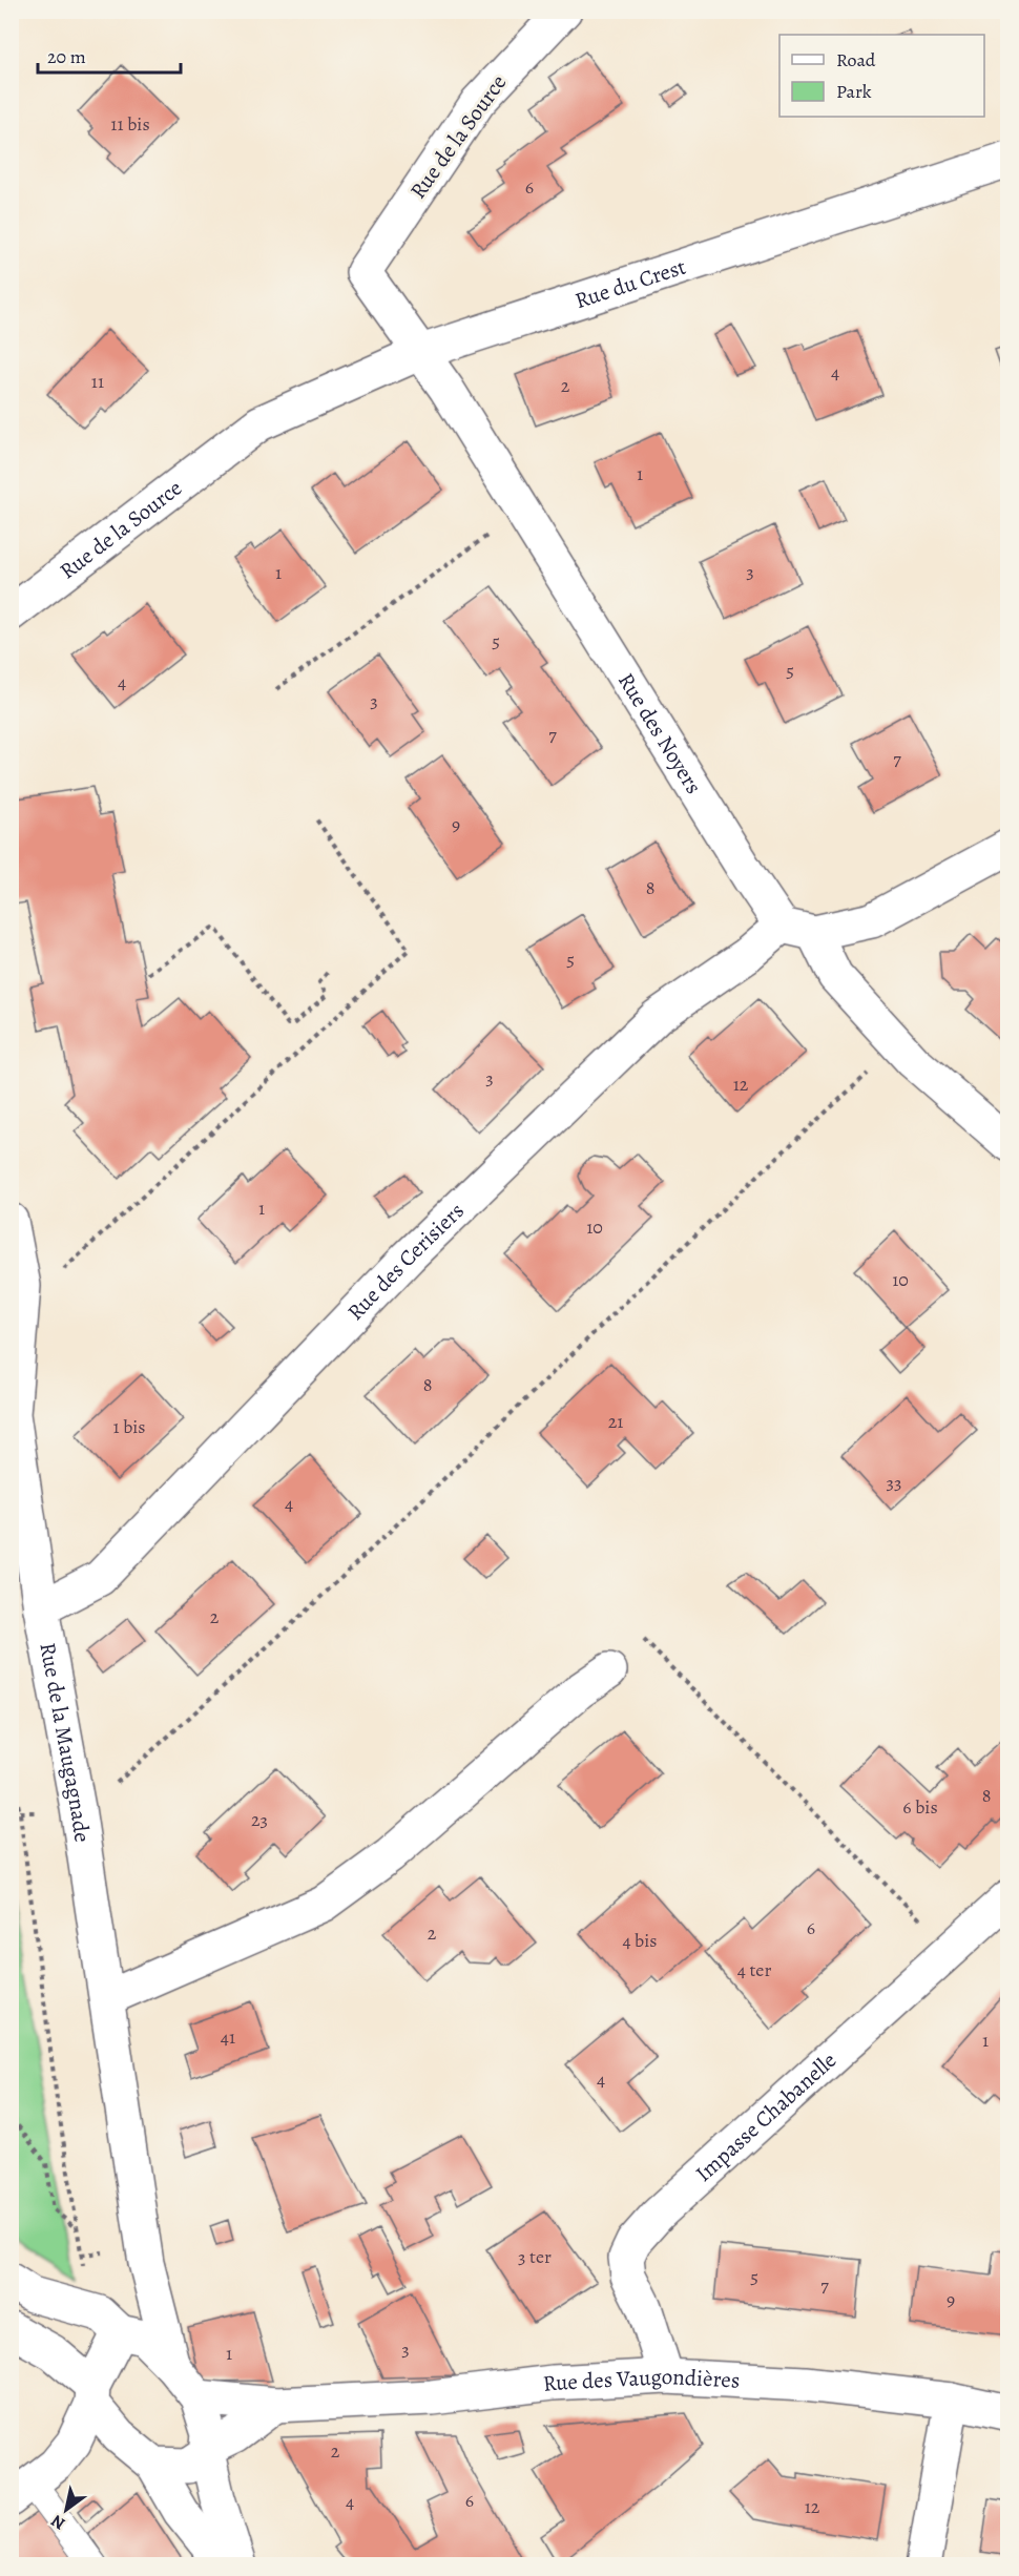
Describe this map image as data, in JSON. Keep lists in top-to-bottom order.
{
  "streets": {
    "street": [
      "Rue de la Source",
      "Rue du Crest",
      "Rue des Noyers",
      "Rue des Cerisiers",
      "Rue de la Maugagnade",
      "Impasse Chabanelle",
      "Rue des Vaugondières"
    ]
  },
  "crossings": [
    ["Rue de la Source", "Rue du Crest"],
    ["Rue de la Source", "Rue des Noyers"],
    ["Rue du Crest", "Rue des Noyers"],
    ["Rue des Noyers", "Rue des Cerisiers"],
    ["Rue des Cerisiers", "Rue de la Maugagnade"],
    ["Impasse Chabanelle", "Rue des Vaugondières"]
  ],
  "house_numbers": [
    "11 bis",
    "6",
    "4",
    "11",
    "2",
    "1",
    "3",
    "1",
    "5",
    "5",
    "4",
    "3",
    "7",
    "7",
    "9",
    "8",
    "5",
    "3",
    "12",
    "1",
    "10",
    "10",
    "8",
    "21",
    "1 bis",
    "33",
    "4",
    "2",
    "8",
    "6 bis",
    "23",
    "6",
    "2",
    "4 bis",
    "4 ter",
    "41",
    "1",
    "4",
    "3 ter",
    "5",
    "7",
    "9",
    "3",
    "1",
    "2",
    "6",
    "4",
    "12"
  ],
  "legend": ["Road", "Park"],
  "scale_bar": "20 m",
  "north": "bottom left"
}
